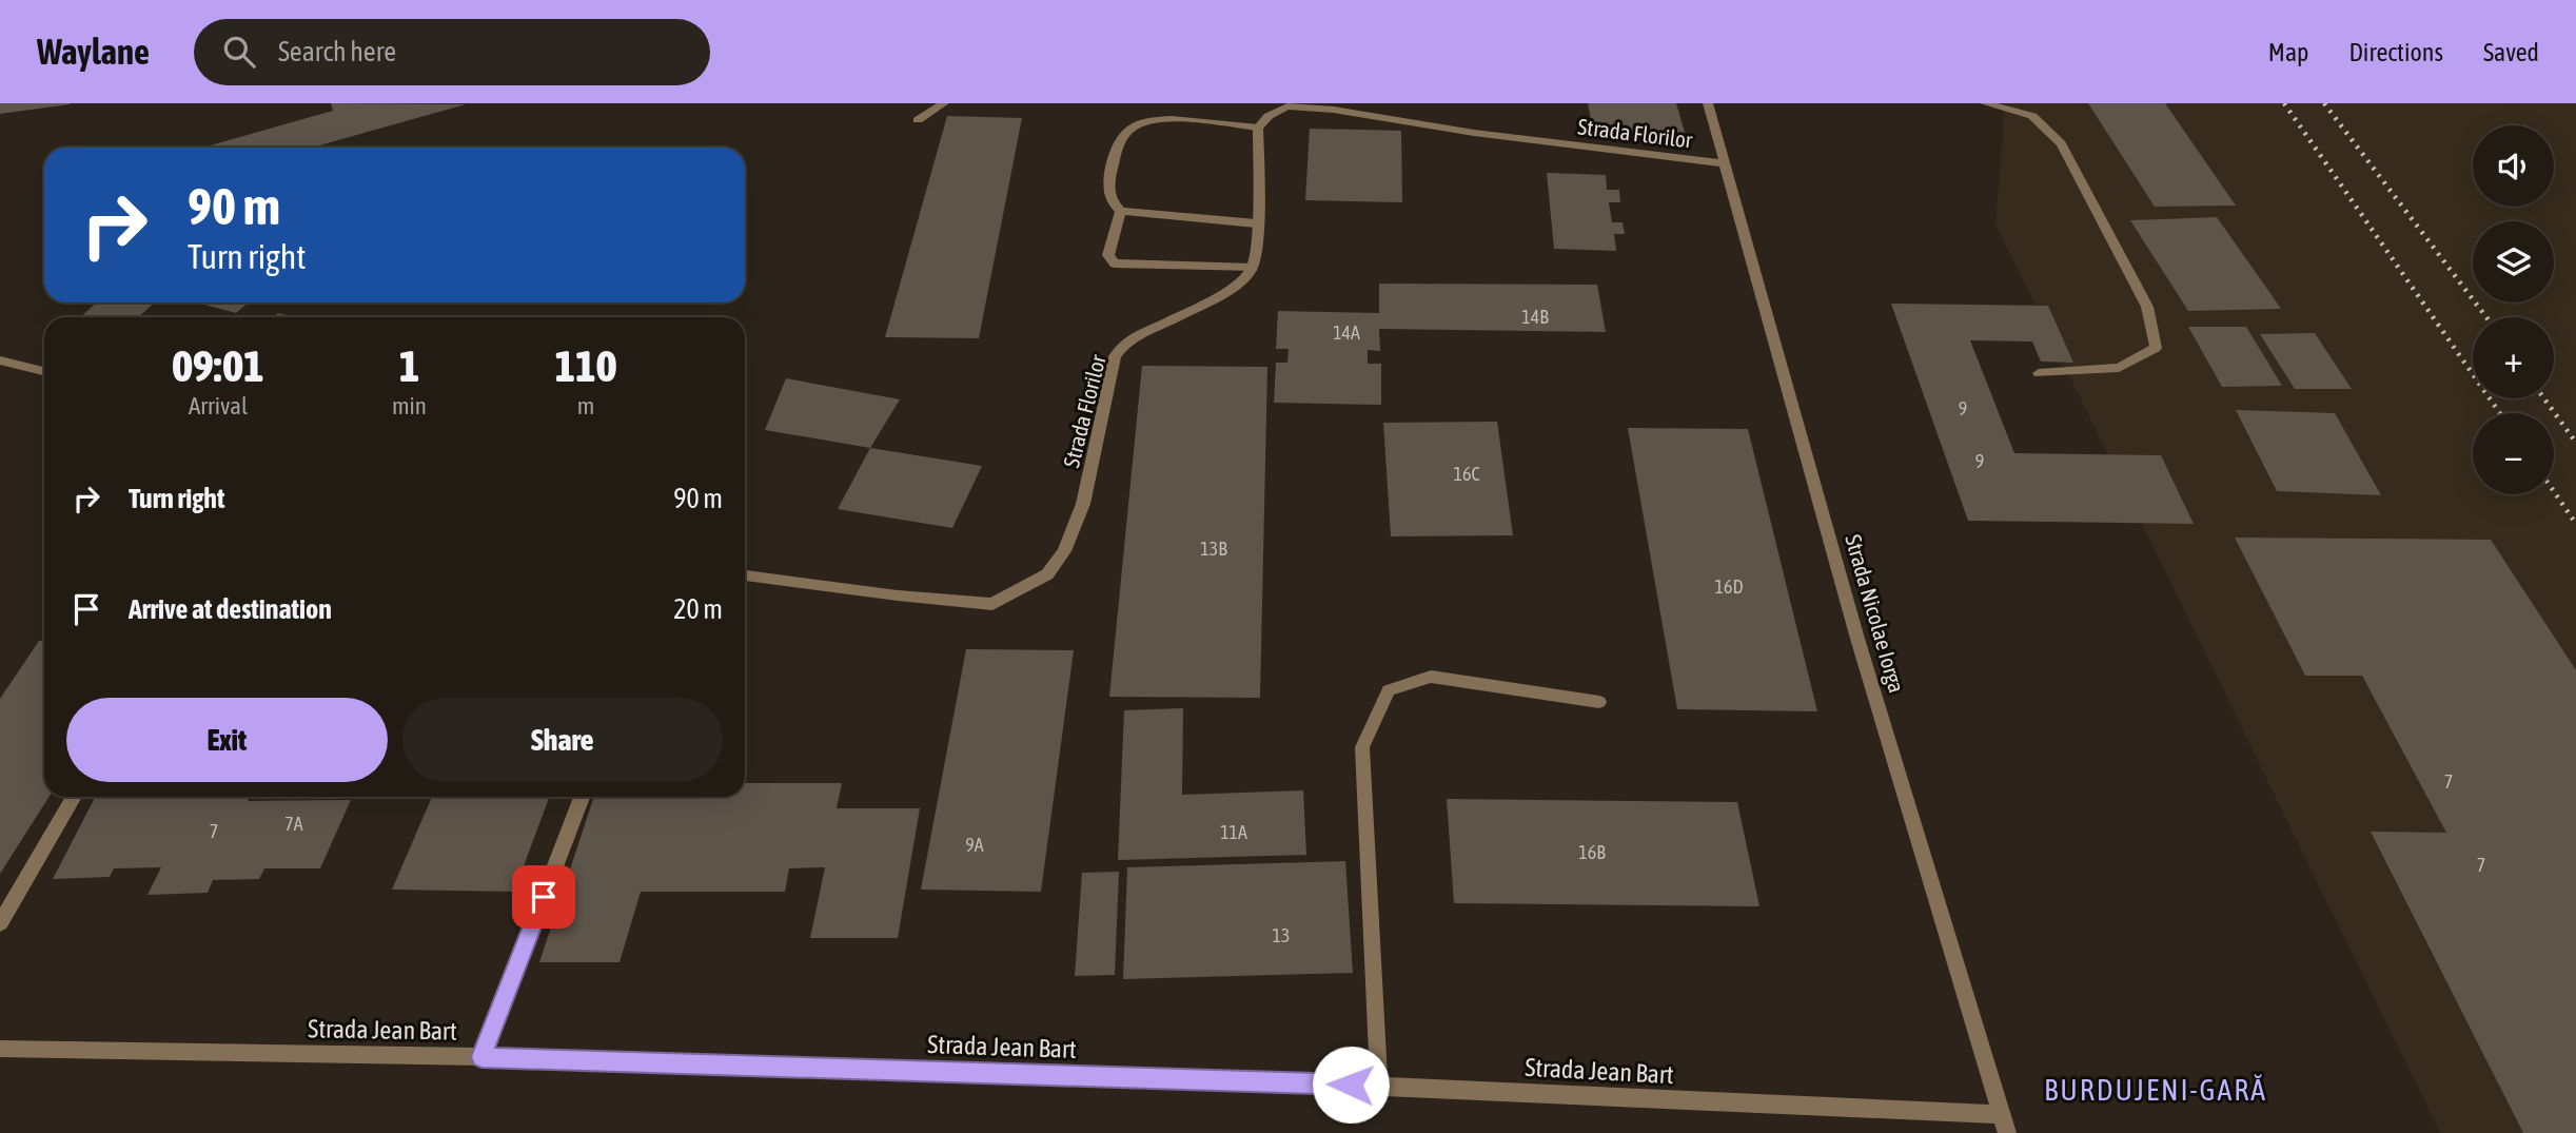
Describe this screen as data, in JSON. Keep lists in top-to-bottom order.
{
  "streets": {
    "street": ["Strada Florilor", "Strada Nicolae Iorga", "Strada Jean Bart"]
  },
  "crossings": [
    ["Strada Florilor", "Strada Nicolae Iorga"],
    ["Strada Nicolae Iorga", "Strada Jean Bart"]
  ],
  "districts": ["BURDUJENI-GARĂ"],
  "house_numbers": [
    "14B",
    "14A",
    "9",
    "9",
    "16C",
    "13B",
    "16D",
    "7",
    "7A",
    "7",
    "11A",
    "9A",
    "16B",
    "7",
    "13"
  ],
  "page": {
    "header": "Waylane",
    "search": "Search here",
    "nav": ["Map", "Directions", "Saved"],
    "map_buttons": ["+", "−"],
    "turn": ["90 m", "Turn right"],
    "eta": [
      "09:01",
      "Arrival",
      "1",
      "min",
      "110",
      "m"
    ],
    "list": [
      {
        "name": "Turn right",
        "value": "90 m"
      },
      {
        "name": "Arrive at destination",
        "value": "20 m"
      }
    ],
    "buttons": ["Exit", "Share"]
  }
}
